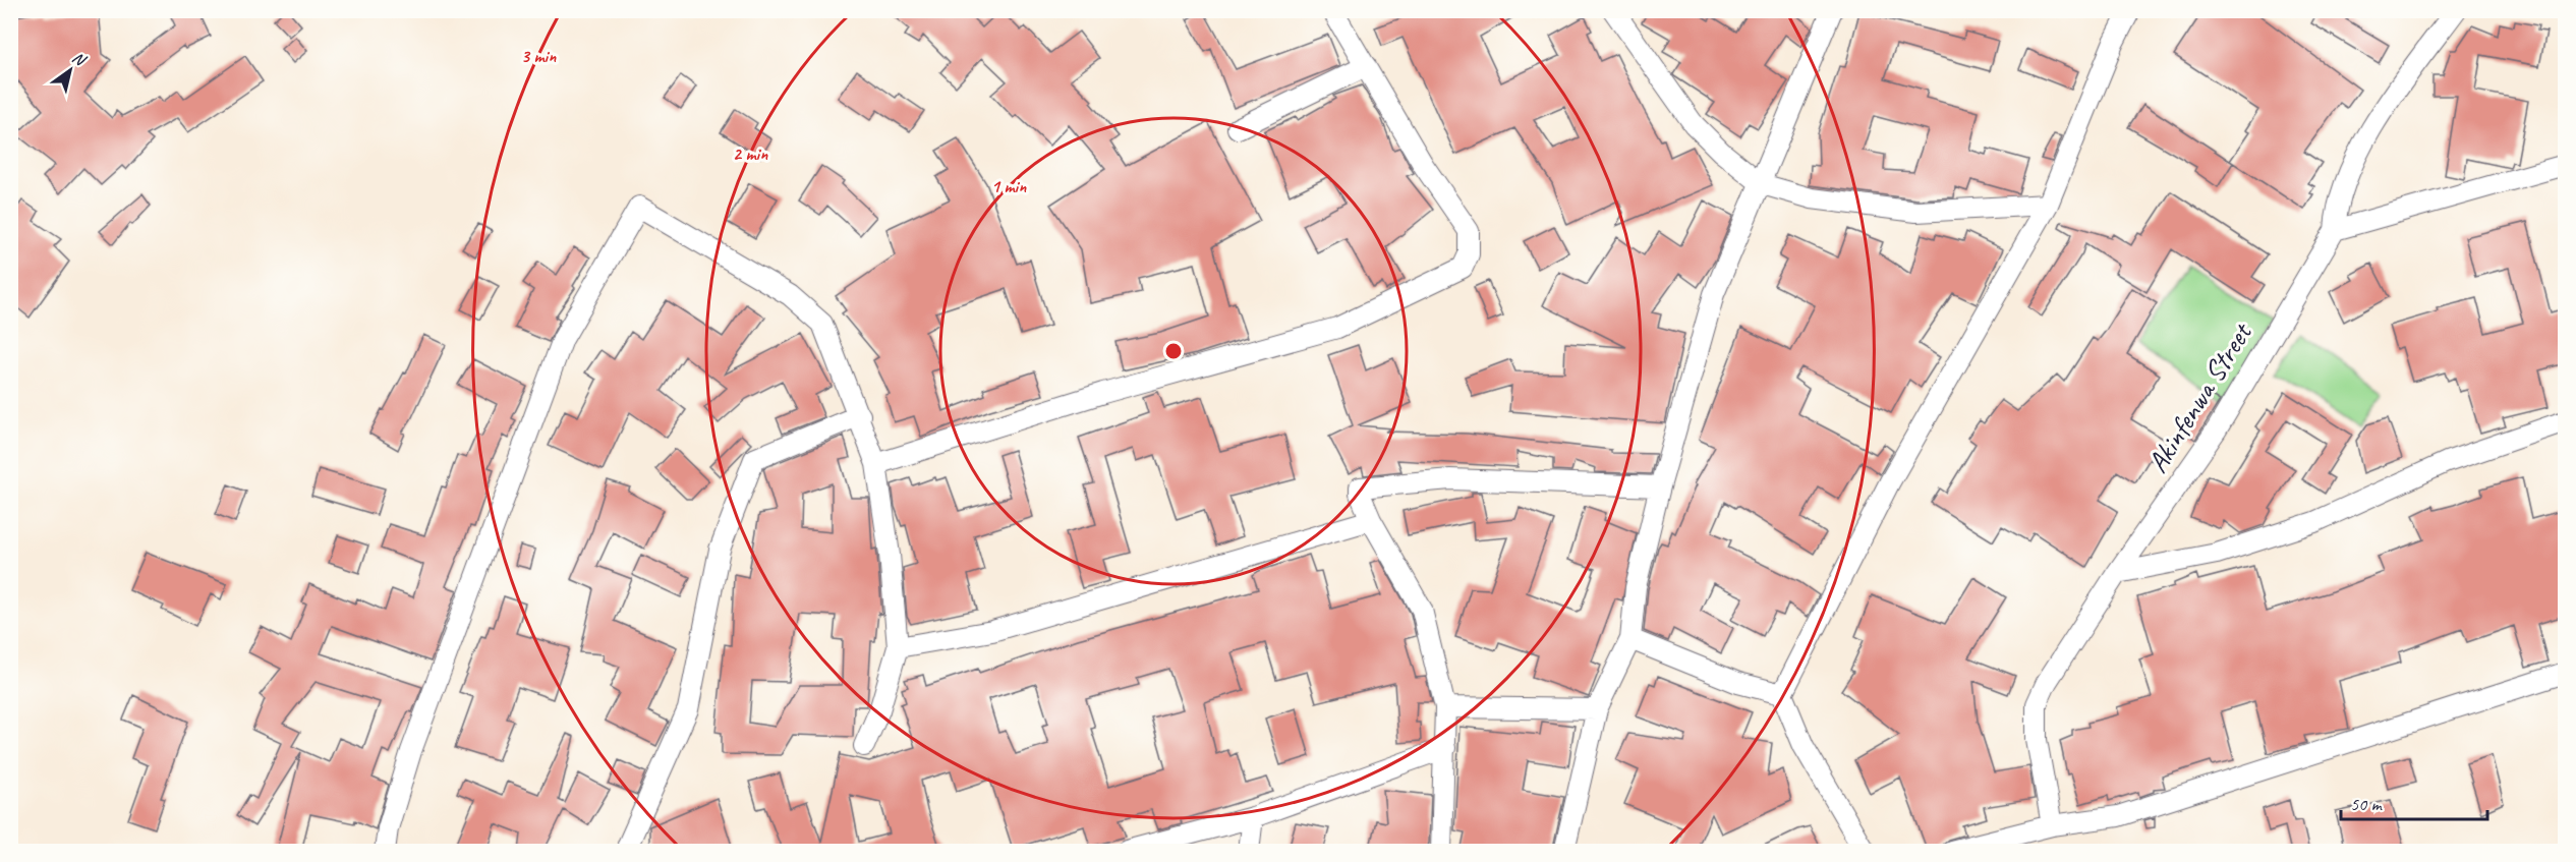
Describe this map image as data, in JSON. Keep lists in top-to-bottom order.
{
  "streets": {
    "street": ["Akinfenwa Street"]
  },
  "scale_bar": "50 m",
  "north": "top right",
  "rings": ["3 min", "2 min", "1 min"]
}
